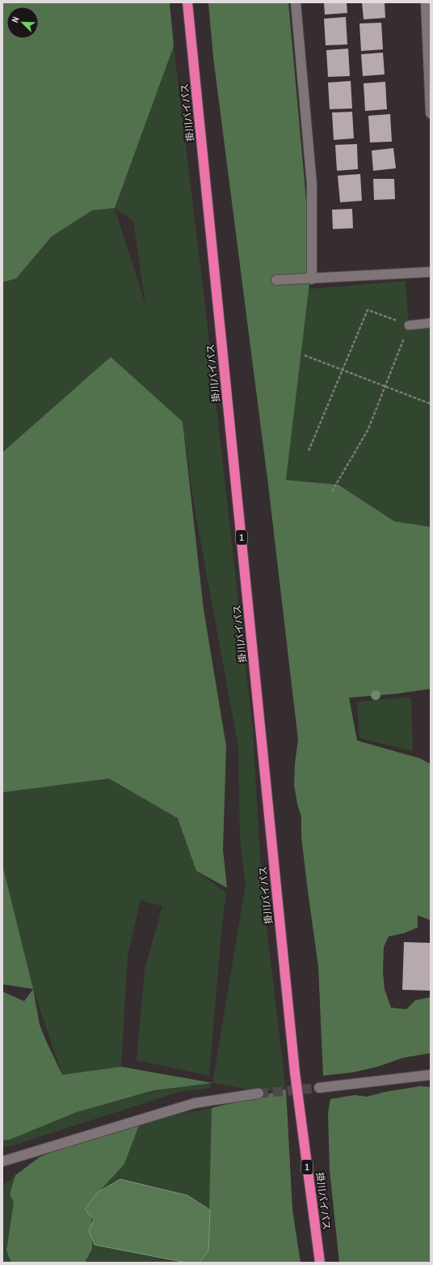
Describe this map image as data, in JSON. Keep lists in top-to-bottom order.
{
  "streets": {
    "highway": ["掛川バイパス", "1"]
  },
  "north": "top left"
}
